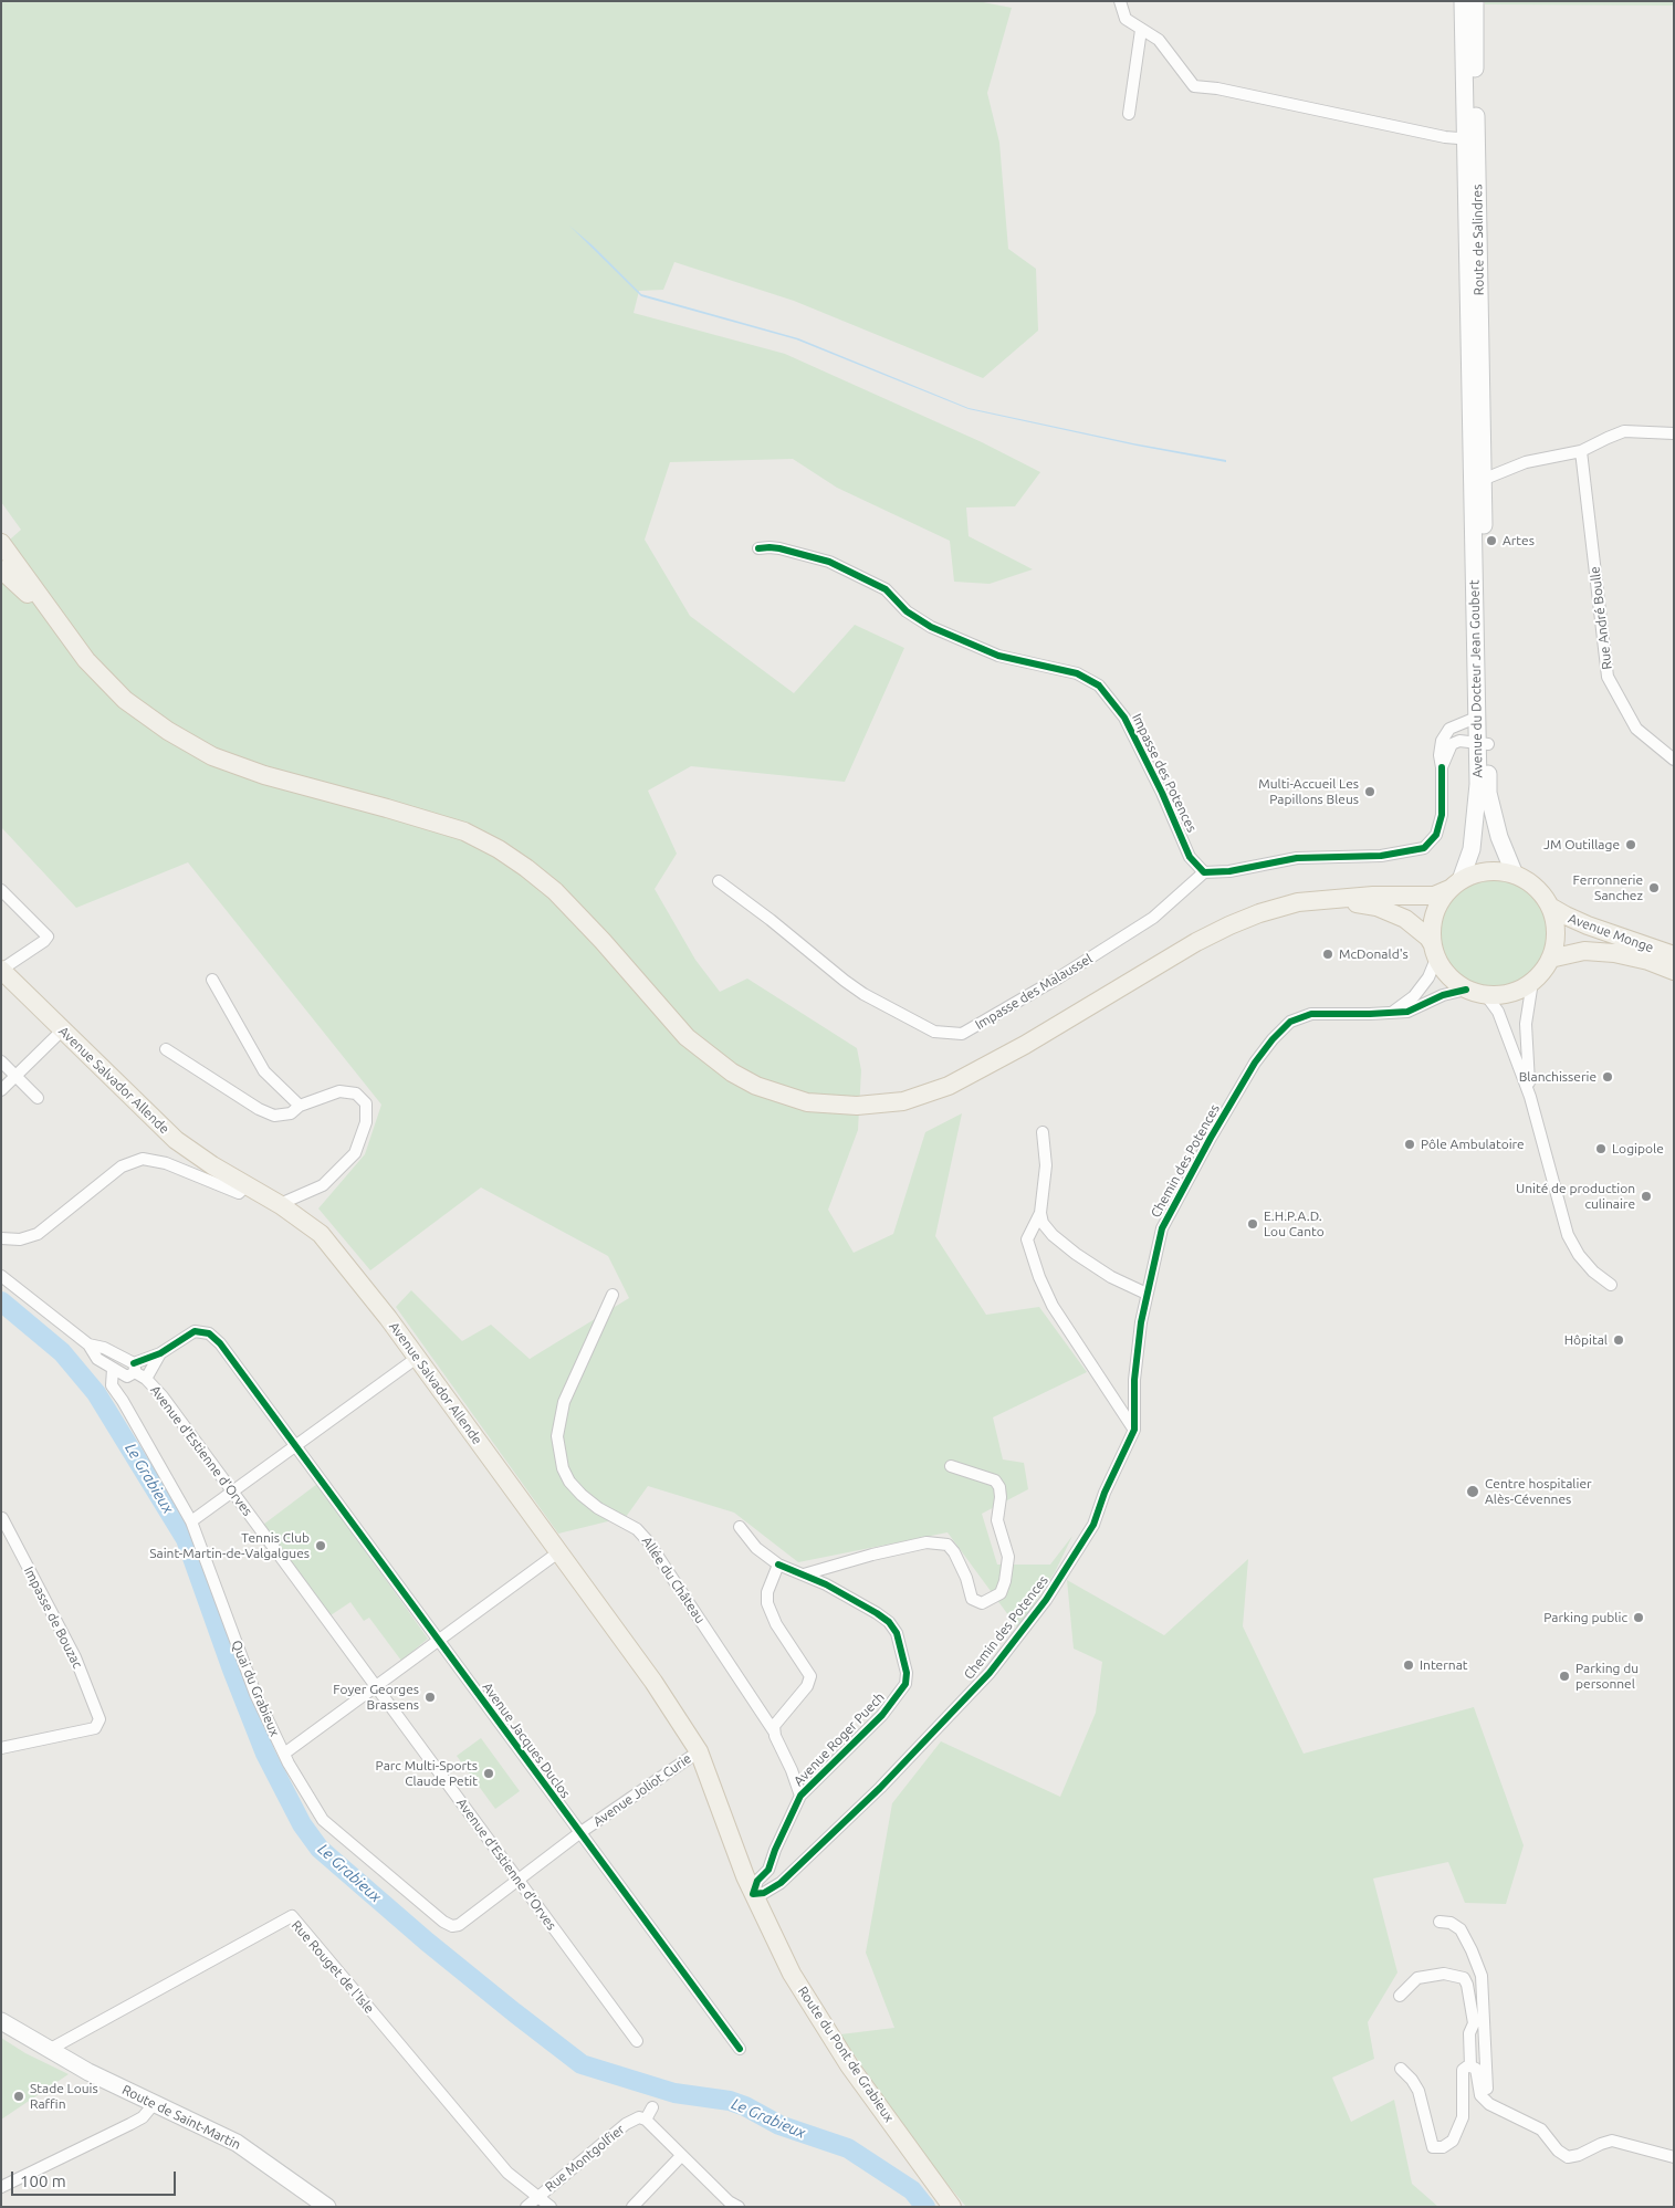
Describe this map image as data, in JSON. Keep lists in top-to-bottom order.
{
  "streets": {
    "main road": [
      "Route de Salindres",
      "Avenue du Docteur Jean Goubert",
      "Avenue Monge",
      "Avenue Salvador Allende",
      "Route du Pont de Grabieux",
      "Route de Saint-Martin"
    ],
    "street": [
      "Rue André Boulle",
      "Impasse des Potences",
      "Impasse des Malaussel",
      "Chemin des Potences",
      "Avenue d'Estienne d'Orves",
      "Allée du Château",
      "Impasse de Bouzac",
      "Quai du Grabieux",
      "Avenue Roger Puech",
      "Avenue Jacques Duclos",
      "Avenue Joliot Curie",
      "Rue Rouget de l'Isle",
      "Rue Montgolfier"
    ]
  },
  "crossings": [
    ["Route de Salindres", "Avenue du Docteur Jean Goubert"],
    ["Avenue du Docteur Jean Goubert", "Avenue Monge"],
    ["Avenue du Docteur Jean Goubert", "Chemin des Potences"],
    ["Impasse des Potences", "Impasse des Malaussel"],
    ["Avenue Monge", "Chemin des Potences"],
    ["Avenue Salvador Allende", "Chemin des Potences"],
    ["Avenue Salvador Allende", "Avenue Roger Puech"],
    ["Avenue Salvador Allende", "Avenue Joliot Curie"],
    ["Avenue Salvador Allende", "Route du Pont de Grabieux"],
    ["Chemin des Potences", "Avenue Roger Puech"],
    ["Chemin des Potences", "Route du Pont de Grabieux"],
    ["Avenue d'Estienne d'Orves", "Avenue Jacques Duclos"],
    ["Avenue d'Estienne d'Orves", "Avenue Joliot Curie"],
    ["Allée du Château", "Avenue Roger Puech"],
    ["Quai du Grabieux", "Avenue Joliot Curie"],
    ["Avenue Roger Puech", "Route du Pont de Grabieux"],
    ["Avenue Jacques Duclos", "Avenue Joliot Curie"],
    ["Rue Rouget de l'Isle", "Route de Saint-Martin"],
    ["Rue Rouget de l'Isle", "Rue Montgolfier"]
  ],
  "water": ["Le Grabieux"],
  "places": [
    "Artes",
    "Multi-Accueil Les Papillons Bleus",
    "JM Outillage",
    "Ferronnerie Sanchez",
    "McDonald's",
    "Blanchisserie",
    "Pôle Ambulatoire",
    "Logipole",
    "Unité de production culinaire",
    "E.H.P.A.D. Lou Canto",
    "Hôpital",
    "Centre hospitalier Alès-Cévennes",
    "Tennis Club Saint-Martin-de-Valgalgues",
    "Parking public",
    "Internat",
    "Parking du personnel",
    "Foyer Georges Brassens",
    "Parc Multi-Sports Claude Petit",
    "Stade Louis Raffin"
  ],
  "scale_bar": "100 m"
}
